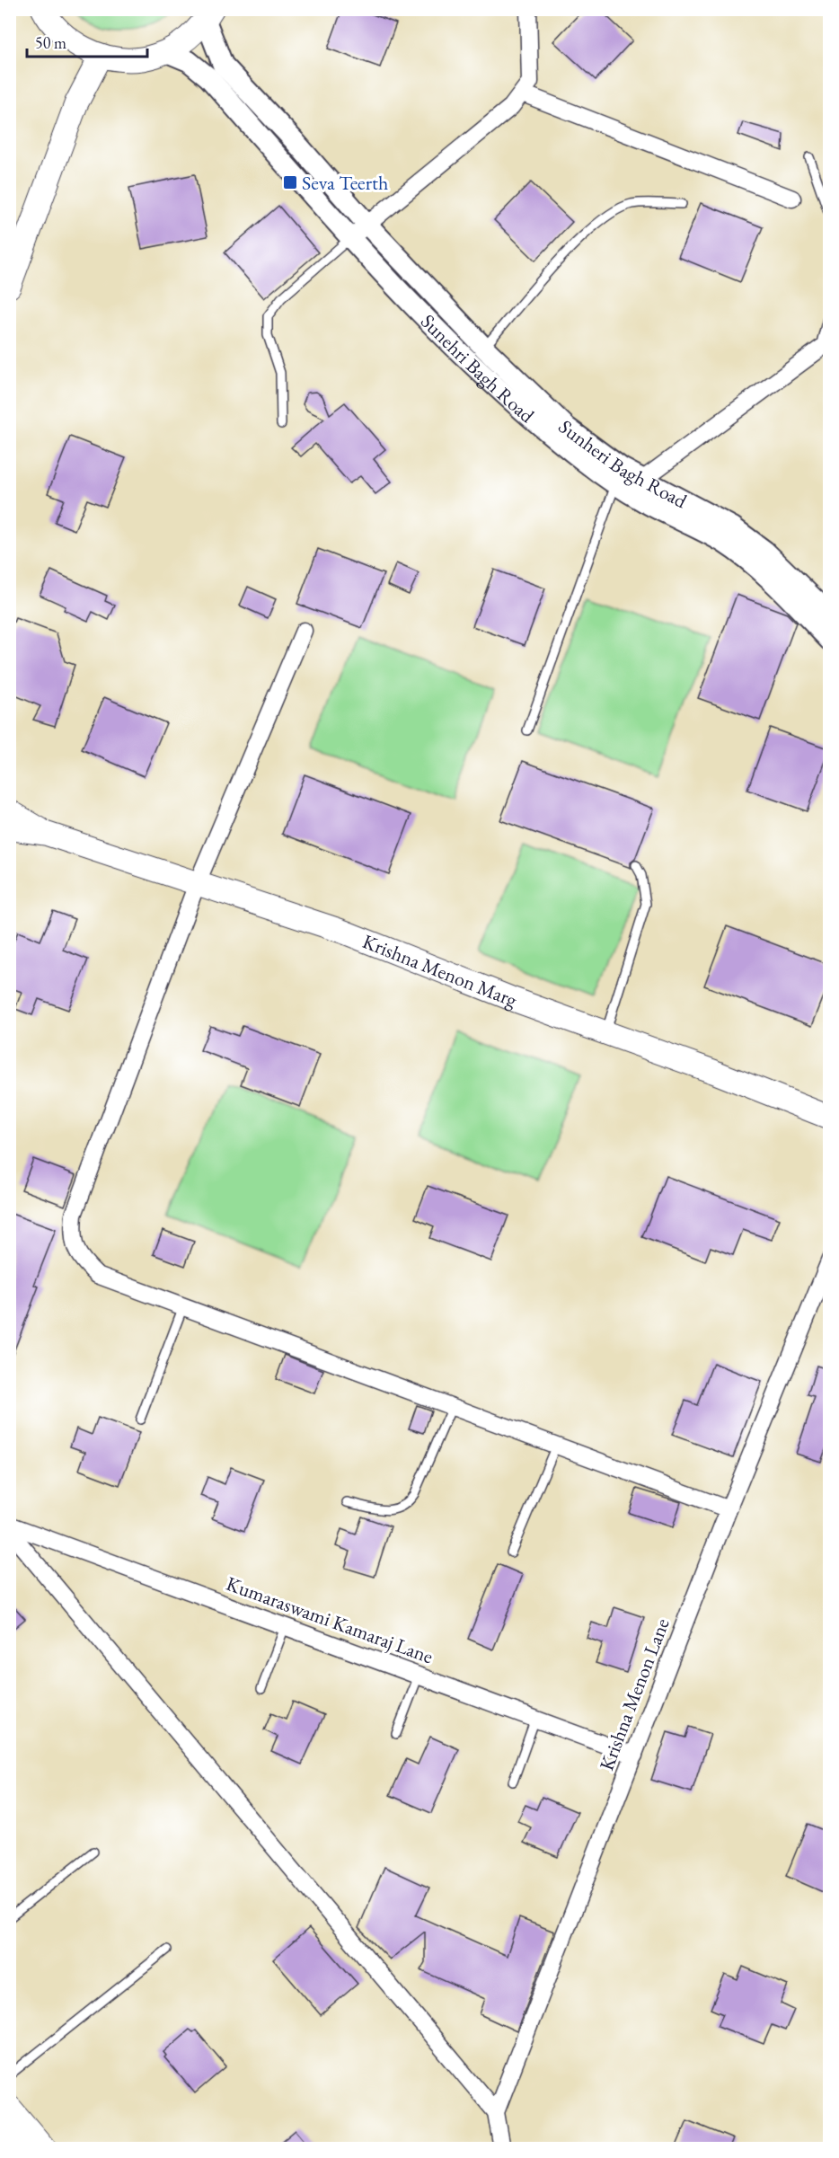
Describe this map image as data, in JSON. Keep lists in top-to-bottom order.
{
  "streets": {
    "main road": ["Krishna Menon Marg"],
    "street": [
      "Sunehri Bagh Road",
      "Sunheri Bagh Road",
      "Kumaraswami Kamaraj Lane",
      "Krishna Menon Lane"
    ]
  },
  "crossings": [
    ["Kumaraswami Kamaraj Lane", "Krishna Menon Lane"]
  ],
  "places": {
    "transit": ["Seva Teerth"]
  },
  "scale_bar": "50 m"
}
